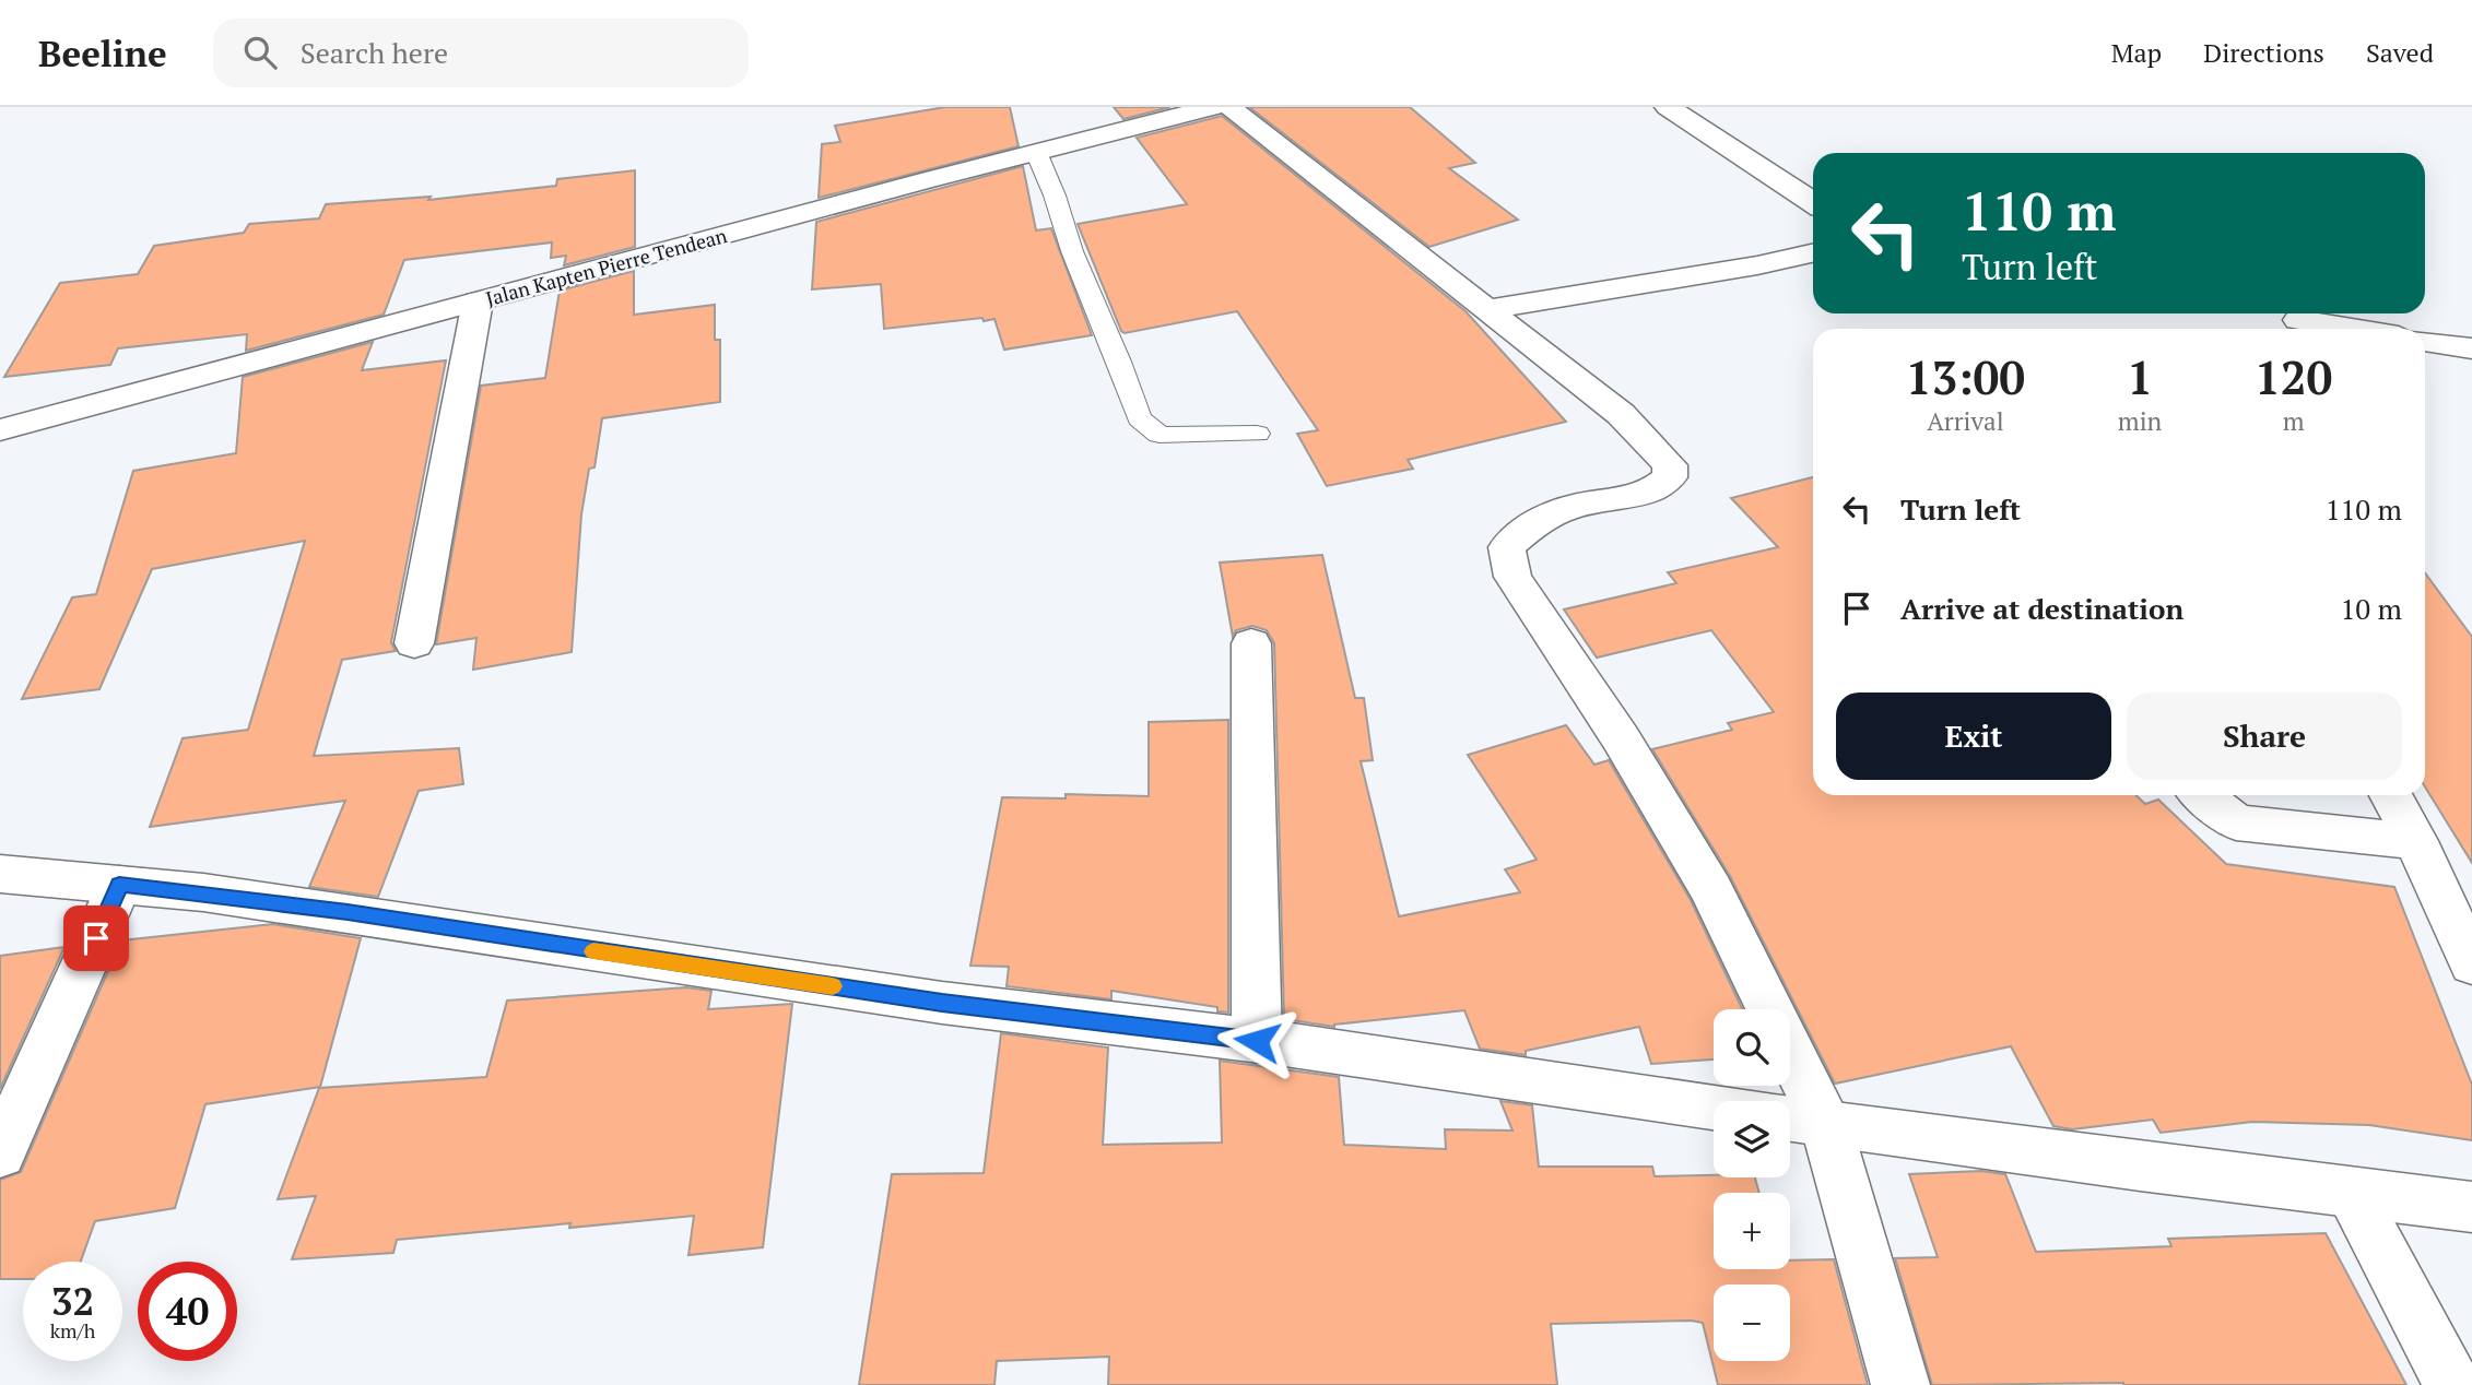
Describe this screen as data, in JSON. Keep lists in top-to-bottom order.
{
  "streets": {
    "street": ["Jalan Kapten Pierre Tendean"]
  },
  "page": {
    "header": "Beeline",
    "search": "Search here",
    "nav": ["Map", "Directions", "Saved"],
    "turn": ["110 m", "Turn left"],
    "eta": [
      "13:00",
      "Arrival",
      "1",
      "min",
      "120",
      "m"
    ],
    "list": [
      {
        "name": "Turn left",
        "value": "110 m"
      },
      {
        "name": "Arrive at destination",
        "value": "10 m"
      }
    ],
    "buttons": ["Exit", "Share"],
    "map_buttons": ["+", "−"],
    "speed": "32 km/h",
    "limit": "40"
  }
}
